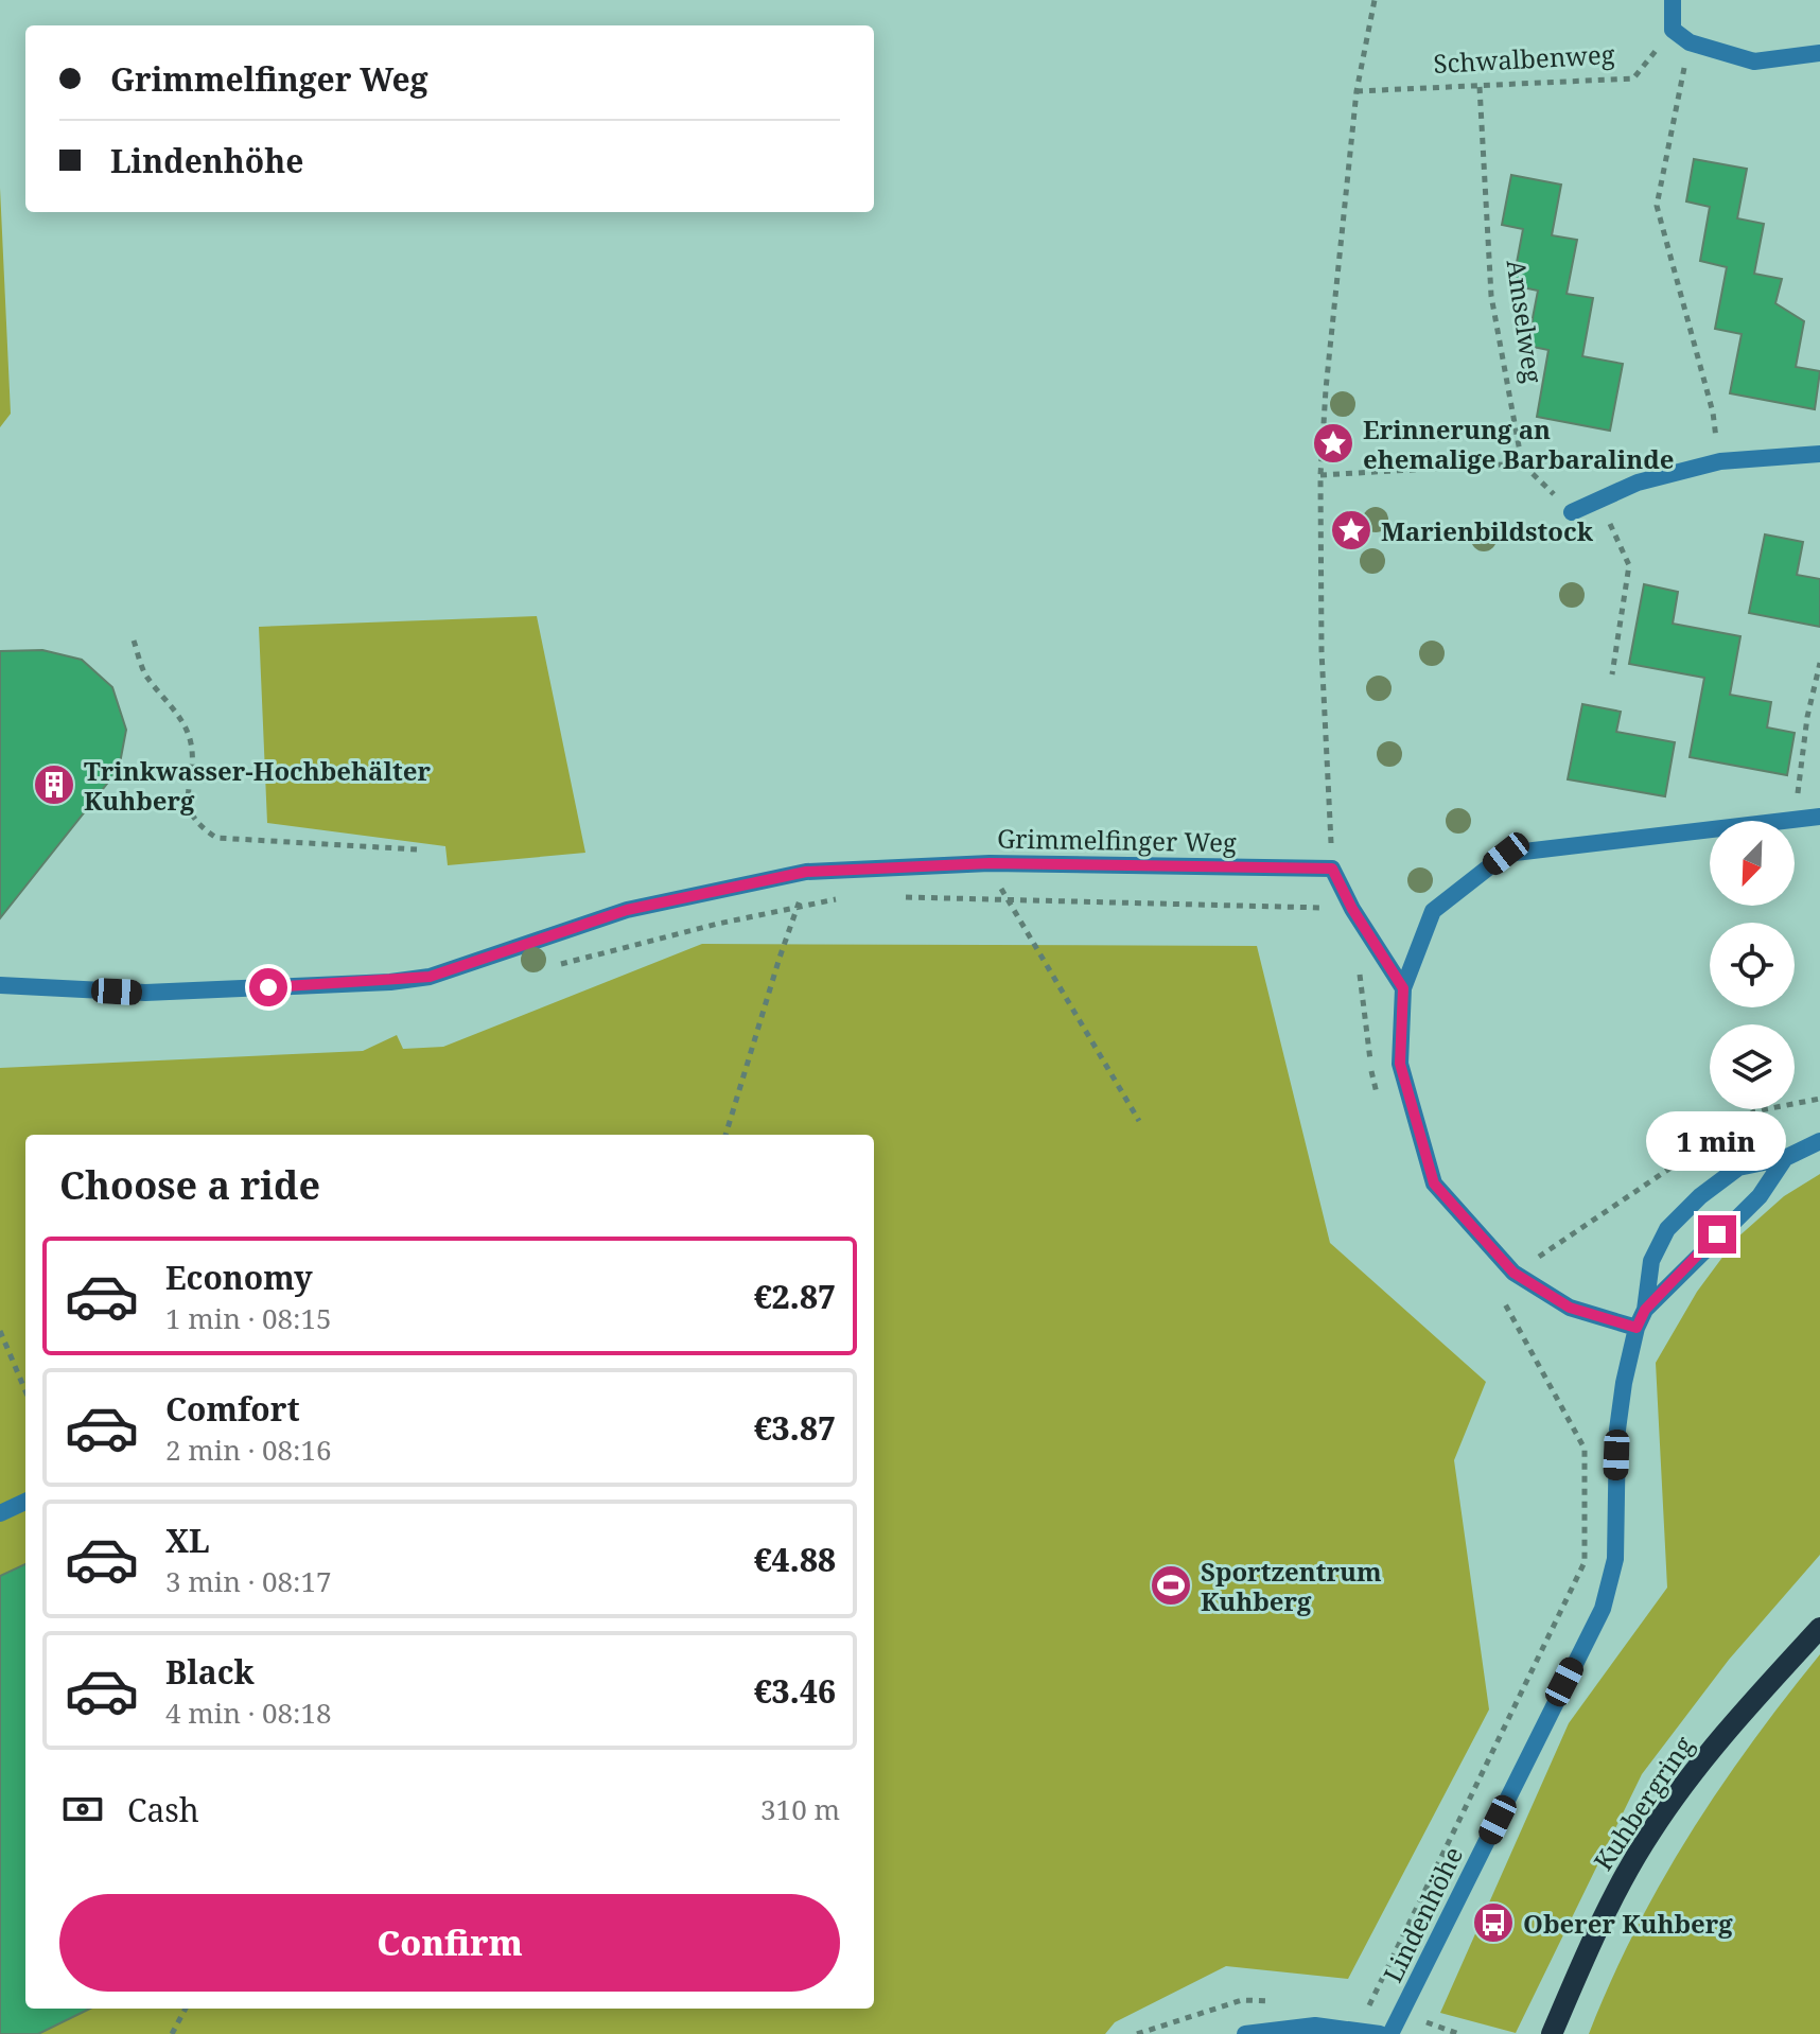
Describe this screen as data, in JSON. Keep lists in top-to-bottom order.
{
  "streets": {
    "main road": ["Kuhbergring"],
    "street": ["Grimmelfinger Weg", "Lindenhöhe"],
    "path": ["Schwalbenweg", "Amselweg"]
  },
  "crossings": [
    ["Schwalbenweg", "Amselweg"]
  ],
  "places": {
    "place": ["Erinnerung an ehemalige Barbaralinde", "Marienbildstock"],
    "building": ["Trinkwasser-Hochbehälter Kuhberg"],
    "sports": ["Sportzentrum Kuhberg"],
    "bus stop": ["Oberer Kuhberg"]
  },
  "north": "bottom left",
  "page": {
    "banner": ["Grimmelfinger Weg", "Lindenhöhe"],
    "bubble": "1 min",
    "heading": "Choose a ride",
    "list": [
      {
        "name": "Economy",
        "note": "1 min · 08:15",
        "value": "€2.87"
      },
      {
        "name": "Comfort",
        "note": "2 min · 08:16",
        "value": "€3.87"
      },
      {
        "name": "XL",
        "note": "3 min · 08:17",
        "value": "€4.88"
      },
      {
        "name": "Black",
        "note": "4 min · 08:18",
        "value": "€3.46"
      }
    ],
    "pay": ["Cash", "310 m"],
    "buttons": "Confirm"
  }
}
